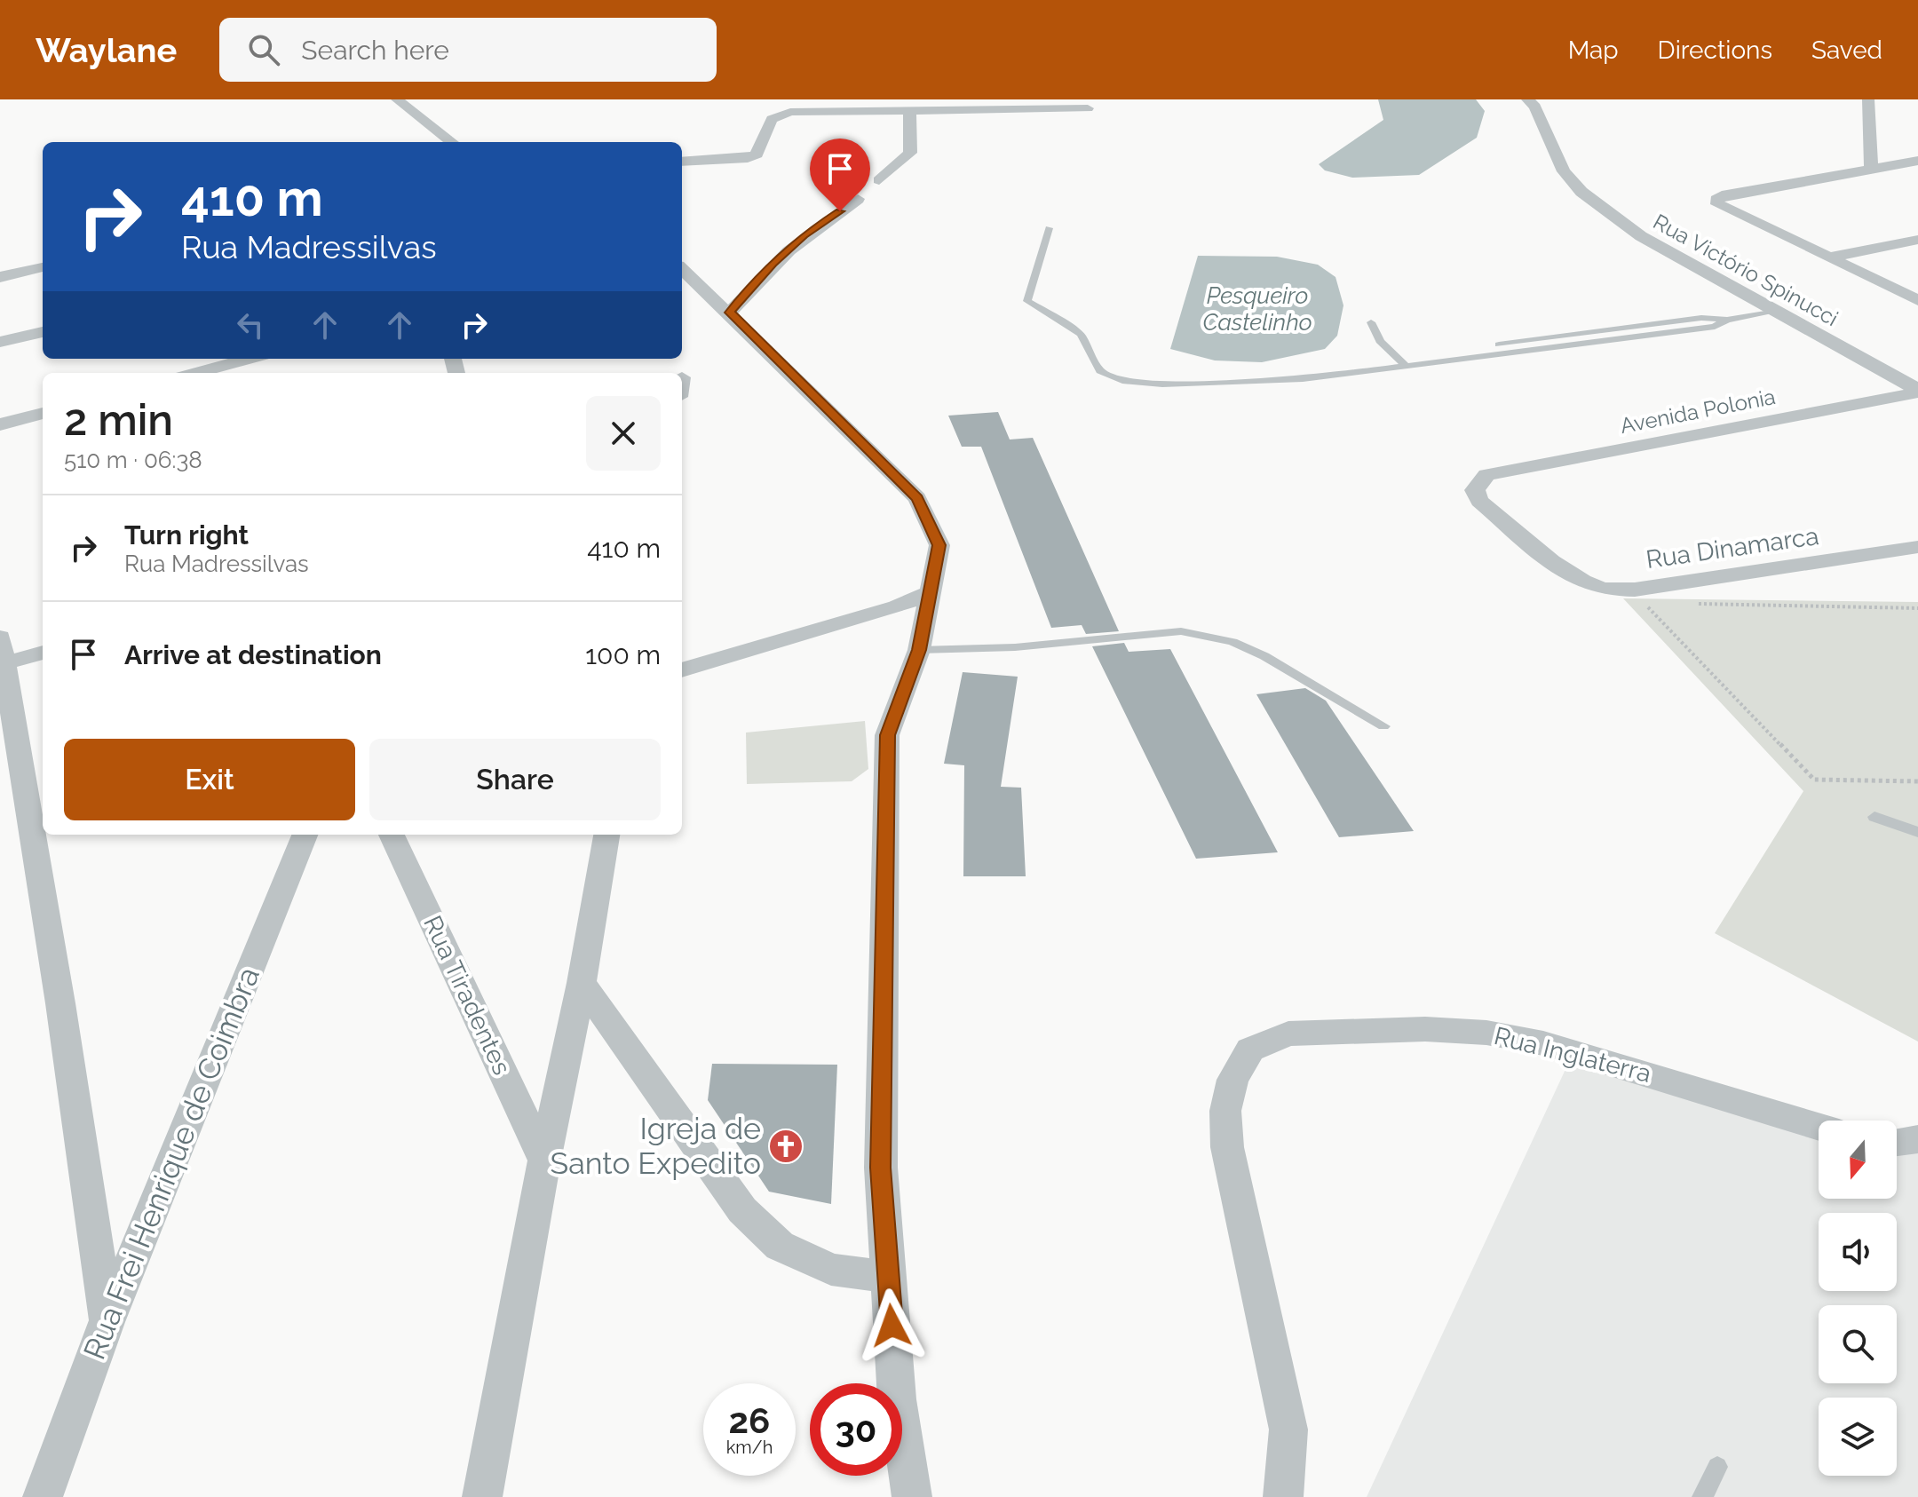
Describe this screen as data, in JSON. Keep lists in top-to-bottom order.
{
  "streets": {
    "street": [
      "Rua Victório Spinucci",
      "Avenida Polonia",
      "Rua Dinamarca",
      "Rua Tiradentes",
      "Rua Inglaterra",
      "Rua Frei Henrique de Coimbra"
    ]
  },
  "crossings": [
    ["Rua Victório Spinucci", "Avenida Polonia"],
    ["Avenida Polonia", "Rua Dinamarca"]
  ],
  "water": ["Pesqueiro Castelinho"],
  "places": {
    "church": ["Igreja de Santo Expedito"]
  },
  "north": "bottom",
  "page": {
    "header": "Waylane",
    "search": "Search here",
    "nav": ["Map", "Directions", "Saved"],
    "turn": ["410 m", "Rua Madressilvas"],
    "heading": ["2 min", "510 m · 06:38"],
    "list": [
      {
        "name": "Turn right",
        "note": "Rua Madressilvas",
        "value": "410 m"
      },
      {
        "name": "Arrive at destination",
        "value": "100 m"
      }
    ],
    "buttons": ["Exit", "Share"],
    "speed": "26 km/h",
    "limit": "30"
  }
}
